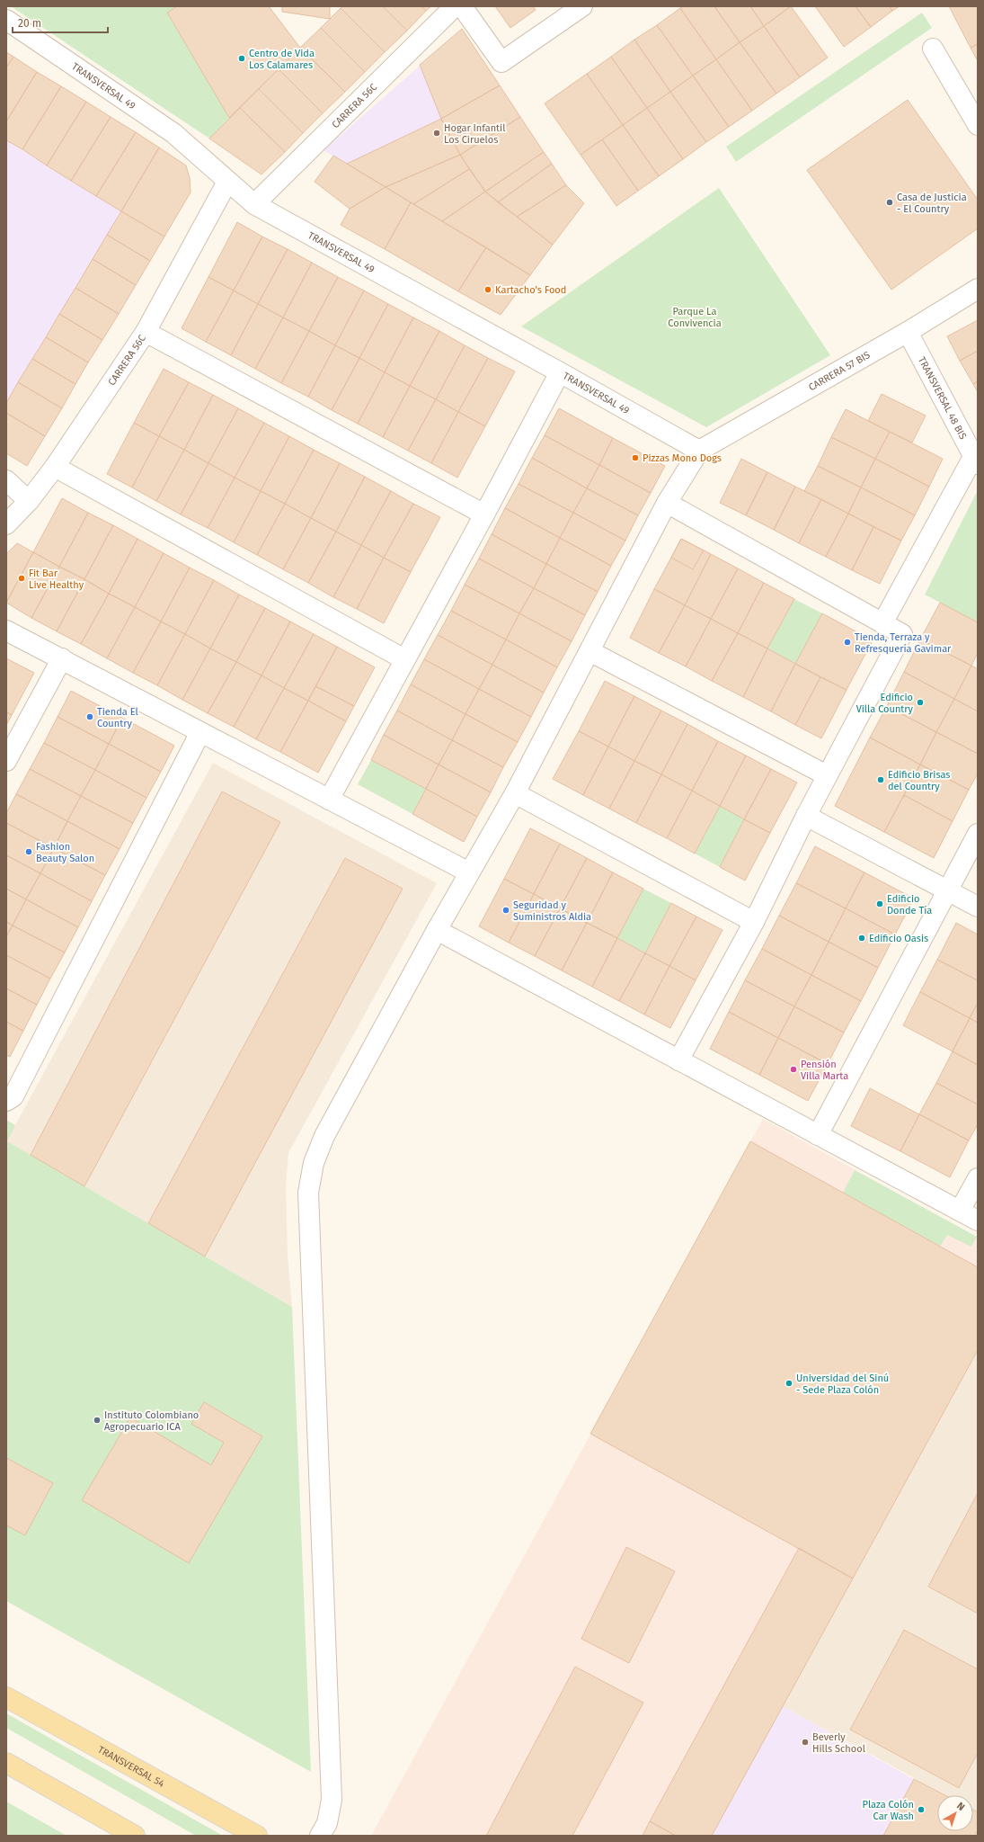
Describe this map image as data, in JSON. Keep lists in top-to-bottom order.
{
  "streets": {
    "main road": ["TRANSVERSAL 54"],
    "street": [
      "TRANSVERSAL 49",
      "CARRERA 56C",
      "CARRERA 57 BIS",
      "TRANSVERSAL 48 BIS"
    ]
  },
  "crossings": [
    ["TRANSVERSAL 49", "CARRERA 56C"],
    ["TRANSVERSAL 49", "CARRERA 57 BIS"],
    ["CARRERA 57 BIS", "TRANSVERSAL 48 BIS"]
  ],
  "parks": ["Parque La Convivencia"],
  "places": [
    "Centro de Vida Los Calamares",
    "Hogar Infantil Los Ciruelos",
    "Casa de Justicia - El Country",
    "Kartacho's Food",
    "Pizzas Mono Dogs",
    "Fit Bar Live Healthy",
    "Tienda, Terraza y Refresquería Gavimar",
    "Edificio Villa Country",
    "Tienda El Country",
    "Edificio Brisas del Country",
    "Fashion Beauty Salon",
    "Edificio Donde Tía",
    "Seguridad y Suministros Aldia",
    "Edificio Oasis",
    "Pensión Villa Marta",
    "Universidad del Sinú - Sede Plaza Colón",
    "Instituto Colombiano Agropecuario ICA",
    "Beverly Hills School",
    "Plaza Colón Car Wash"
  ],
  "scale_bar": "20 m",
  "north": "top right"
}
